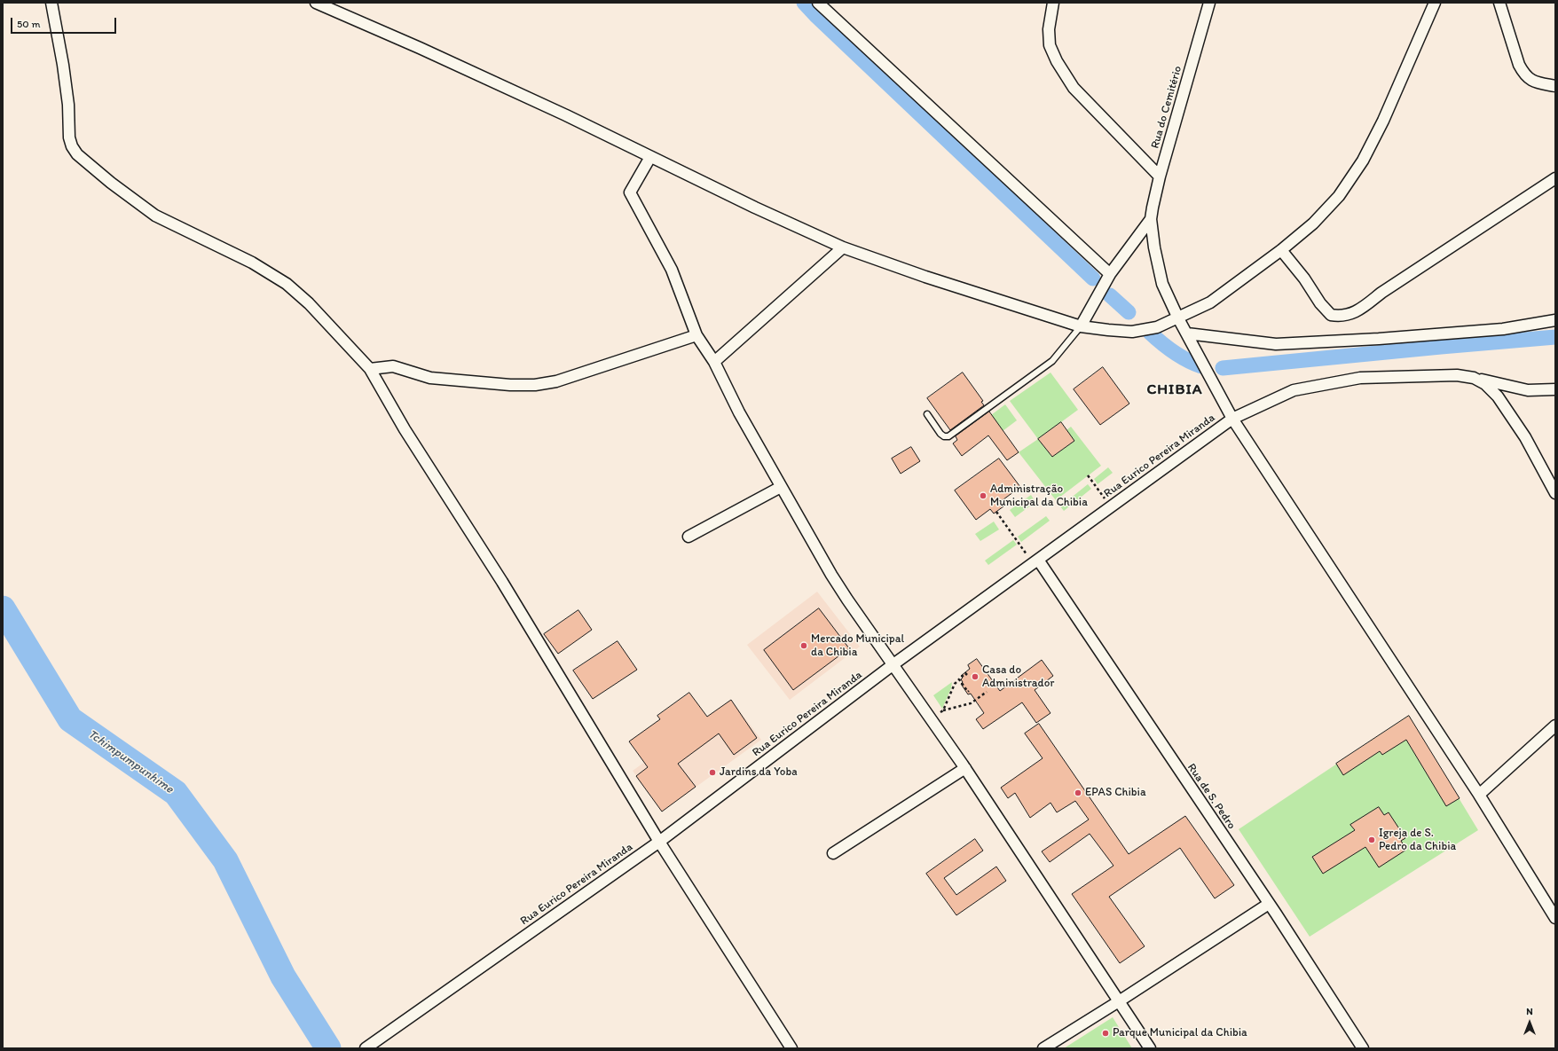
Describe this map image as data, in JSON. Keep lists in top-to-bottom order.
{
  "streets": {
    "street": ["Rua do Cemitério", "Rua Eurico Pereira Miranda", "Rua de S. Pedro"]
  },
  "crossings": [
    ["Rua Eurico Pereira Miranda", "Rua de S. Pedro"]
  ],
  "districts": ["CHIBIA"],
  "water": ["Tchimpumpunhime"],
  "places": [
    "Administração Municipal da Chibia",
    "Mercado Municipal da Chibia",
    "Casa do Administrador",
    "Jardins da Yoba",
    "EPAS Chibia",
    "Igreja de S. Pedro da Chibia",
    "Parque Municipal da Chibia"
  ],
  "scale_bar": "50 m",
  "north": "top"
}
